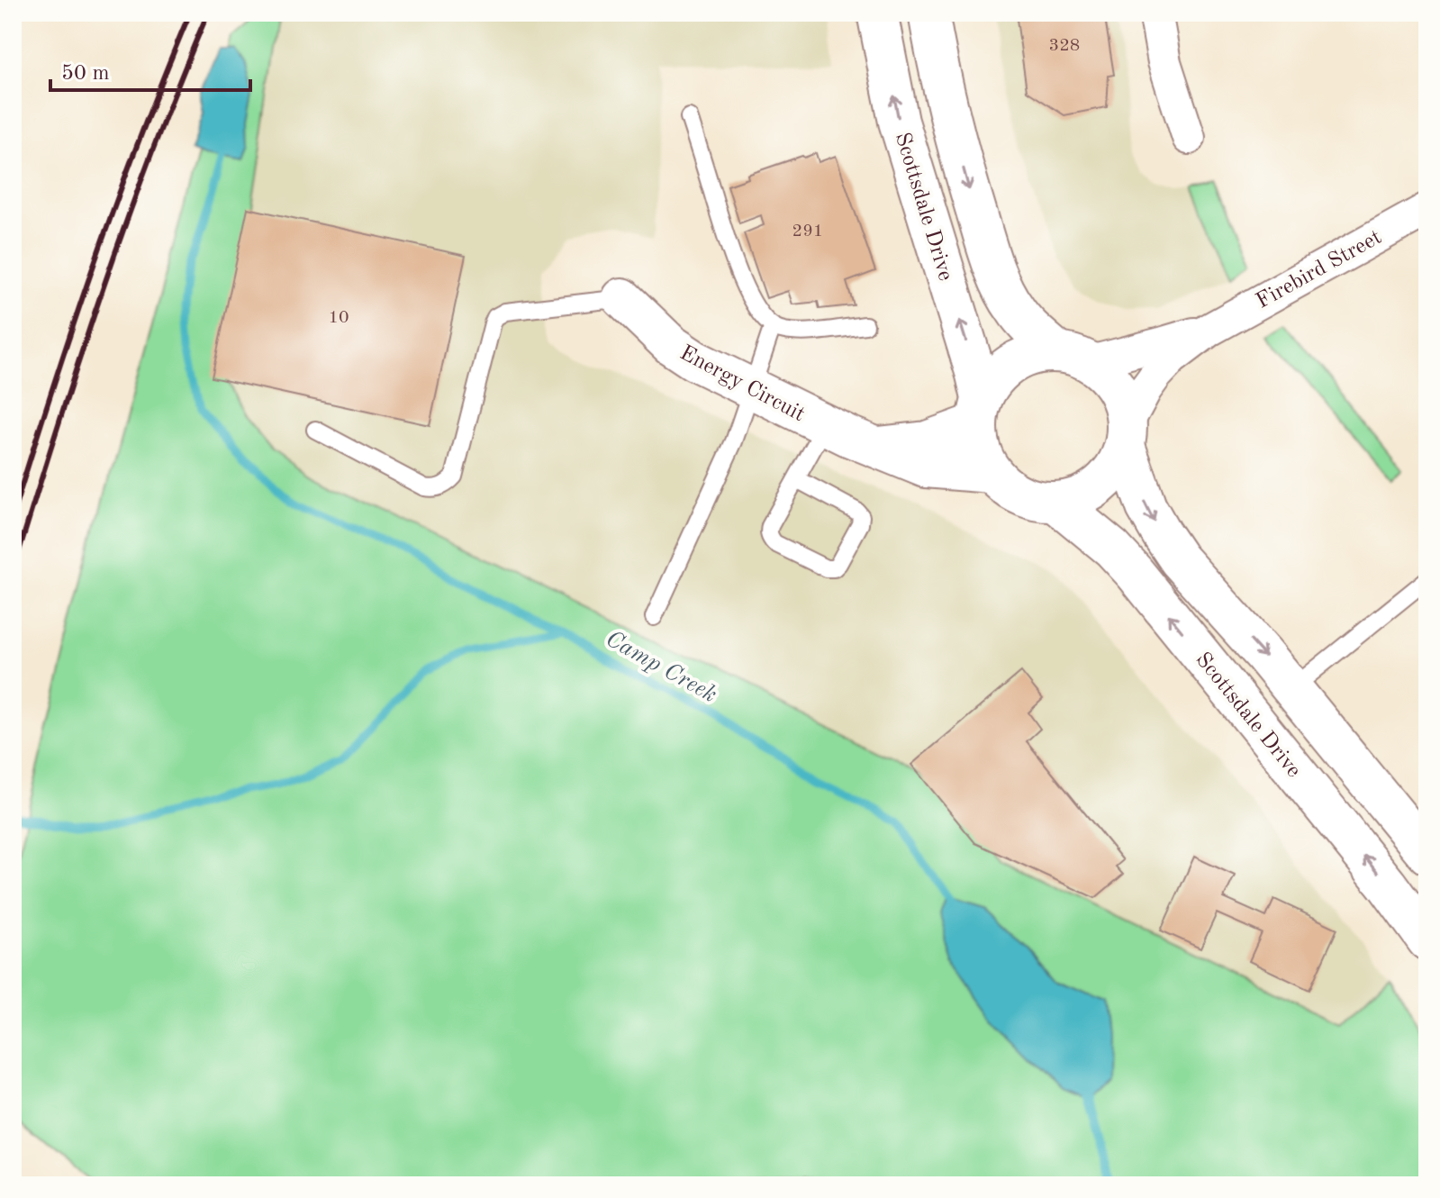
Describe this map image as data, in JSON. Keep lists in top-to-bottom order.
{
  "streets": {
    "main road": ["Scottsdale Drive", "Energy Circuit"],
    "street": ["Firebird Street"]
  },
  "crossings": [
    ["Scottsdale Drive", "Firebird Street"],
    ["Scottsdale Drive", "Energy Circuit"],
    ["Firebird Street", "Energy Circuit"]
  ],
  "water": ["Camp Creek"],
  "house_numbers": ["328", "291", "10"],
  "scale_bar": "50 m"
}
